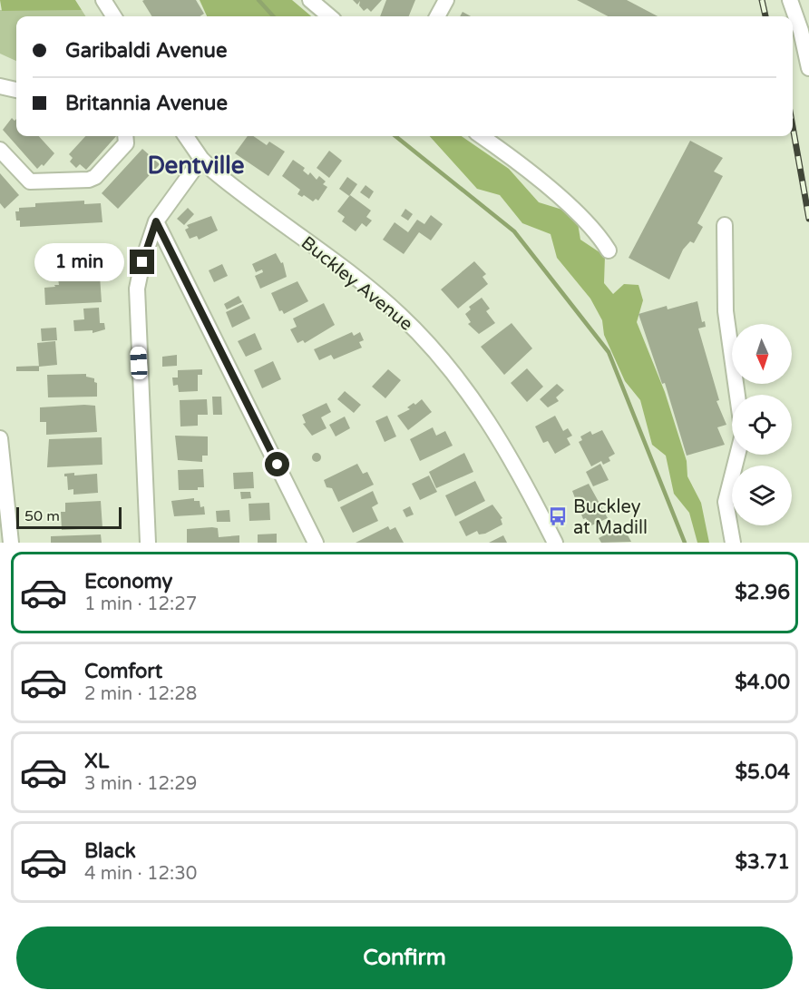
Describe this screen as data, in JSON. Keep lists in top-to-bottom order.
{
  "streets": {
    "street": ["Buckley Avenue"]
  },
  "districts": ["Dentville"],
  "places": {
    "bus stop": ["Buckley at Madill"]
  },
  "scale_bar": "50 m",
  "north": "bottom",
  "page": {
    "banner": ["Garibaldi Avenue", "Britannia Avenue"],
    "bubble": "1 min",
    "scale": "50 m",
    "list": [
      {
        "name": "Economy",
        "note": "1 min · 12:27",
        "value": "$2.96"
      },
      {
        "name": "Comfort",
        "note": "2 min · 12:28",
        "value": "$4.00"
      },
      {
        "name": "XL",
        "note": "3 min · 12:29",
        "value": "$5.04"
      },
      {
        "name": "Black",
        "note": "4 min · 12:30",
        "value": "$3.71"
      }
    ],
    "buttons": "Confirm"
  }
}
